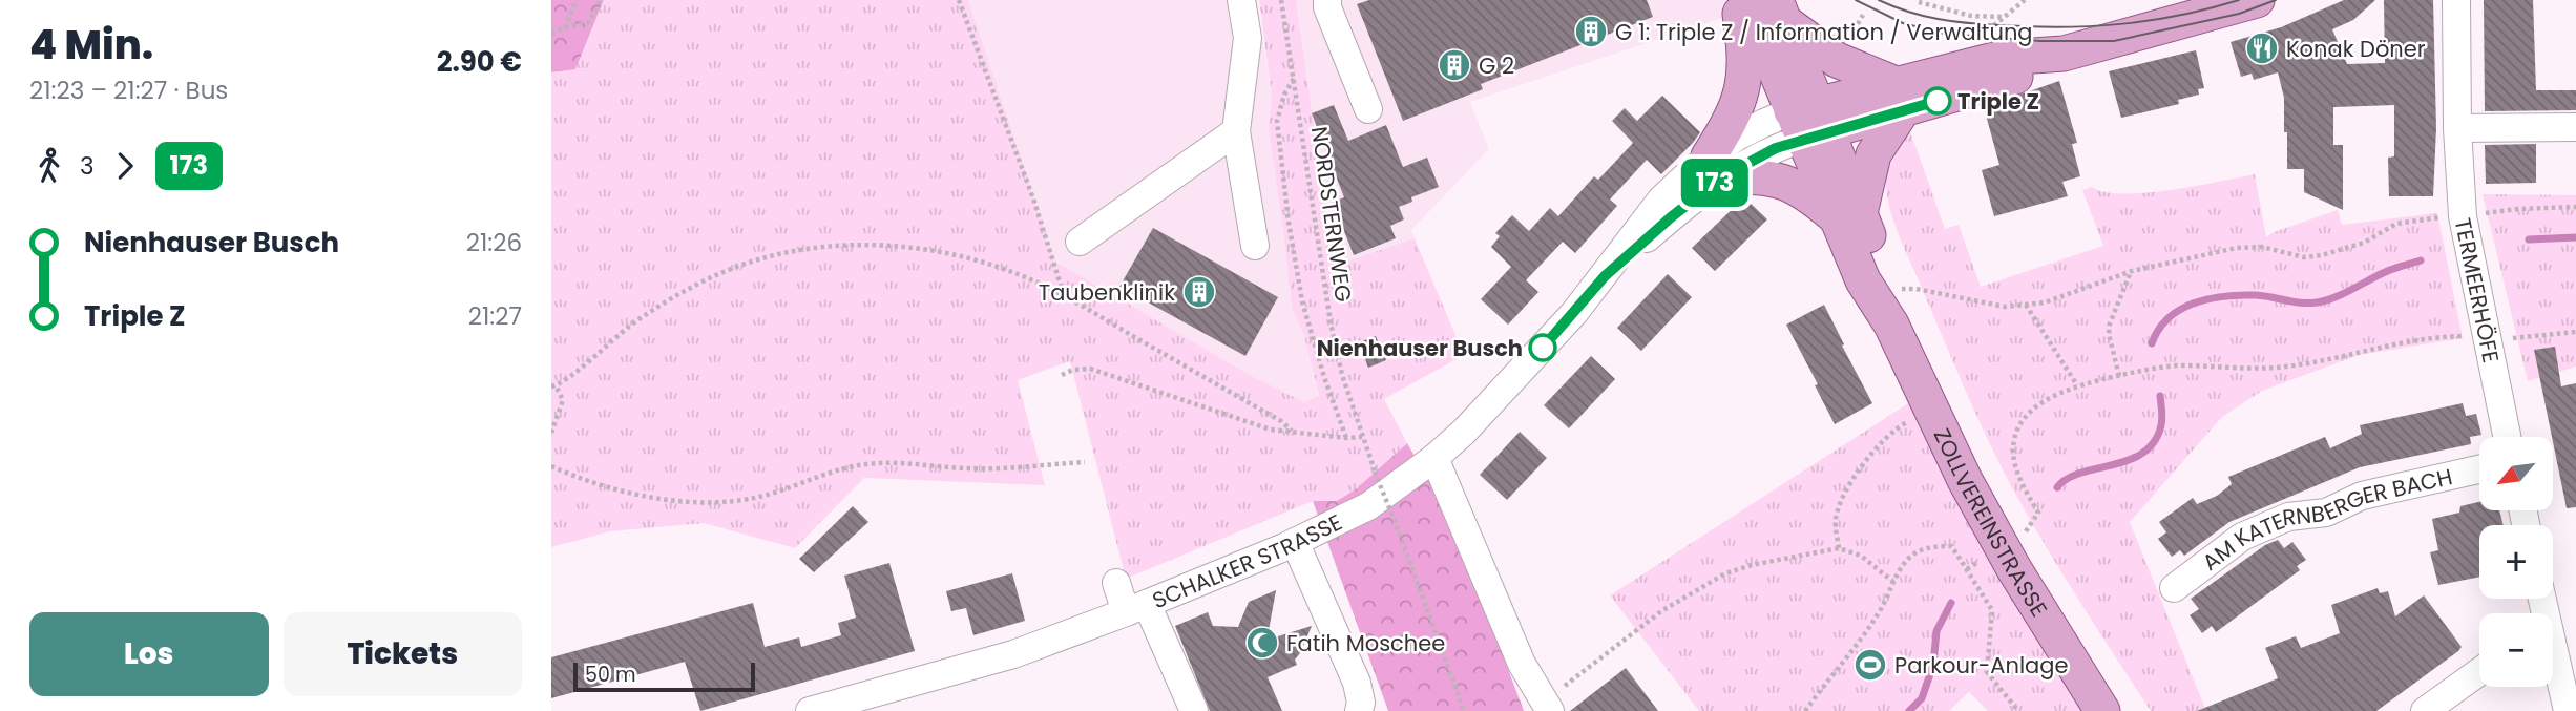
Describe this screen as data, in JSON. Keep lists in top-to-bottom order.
{
  "streets": {
    "main road": ["ZOLLVEREINSTRASSE"],
    "street": ["TERMEERHÖFE", "AM KATERNBERGER BACH", "SCHALKER STRASSE"],
    "path": ["NORDSTERNWEG"]
  },
  "crossings": [
    ["ZOLLVEREINSTRASSE", "SCHALKER STRASSE"]
  ],
  "places": {
    "building": ["G 1: Triple Z / Information / Verwaltung", "G 2", "Taubenklinik"],
    "restaurant": ["Konak Döner"],
    "other": ["Triple Z", "Nienhauser Busch"],
    "mosque": ["Fatih Moschee"],
    "sports": ["Parkour-Anlage"]
  },
  "lines": ["bus line 173"],
  "scale_bar": "50 m",
  "north": "bottom left",
  "page": {
    "heading": ["4 Min.", "21:23 – 21:27 · Bus", "2.90 €"],
    "on_map": "173",
    "legs": ["3", "173"],
    "list": [
      {
        "name": "Nienhauser Busch",
        "value": "21:26"
      },
      {
        "name": "Triple Z",
        "value": "21:27"
      }
    ],
    "map_buttons": ["+", "−"],
    "buttons": ["Los", "Tickets"],
    "scale": "50 m"
  }
}
